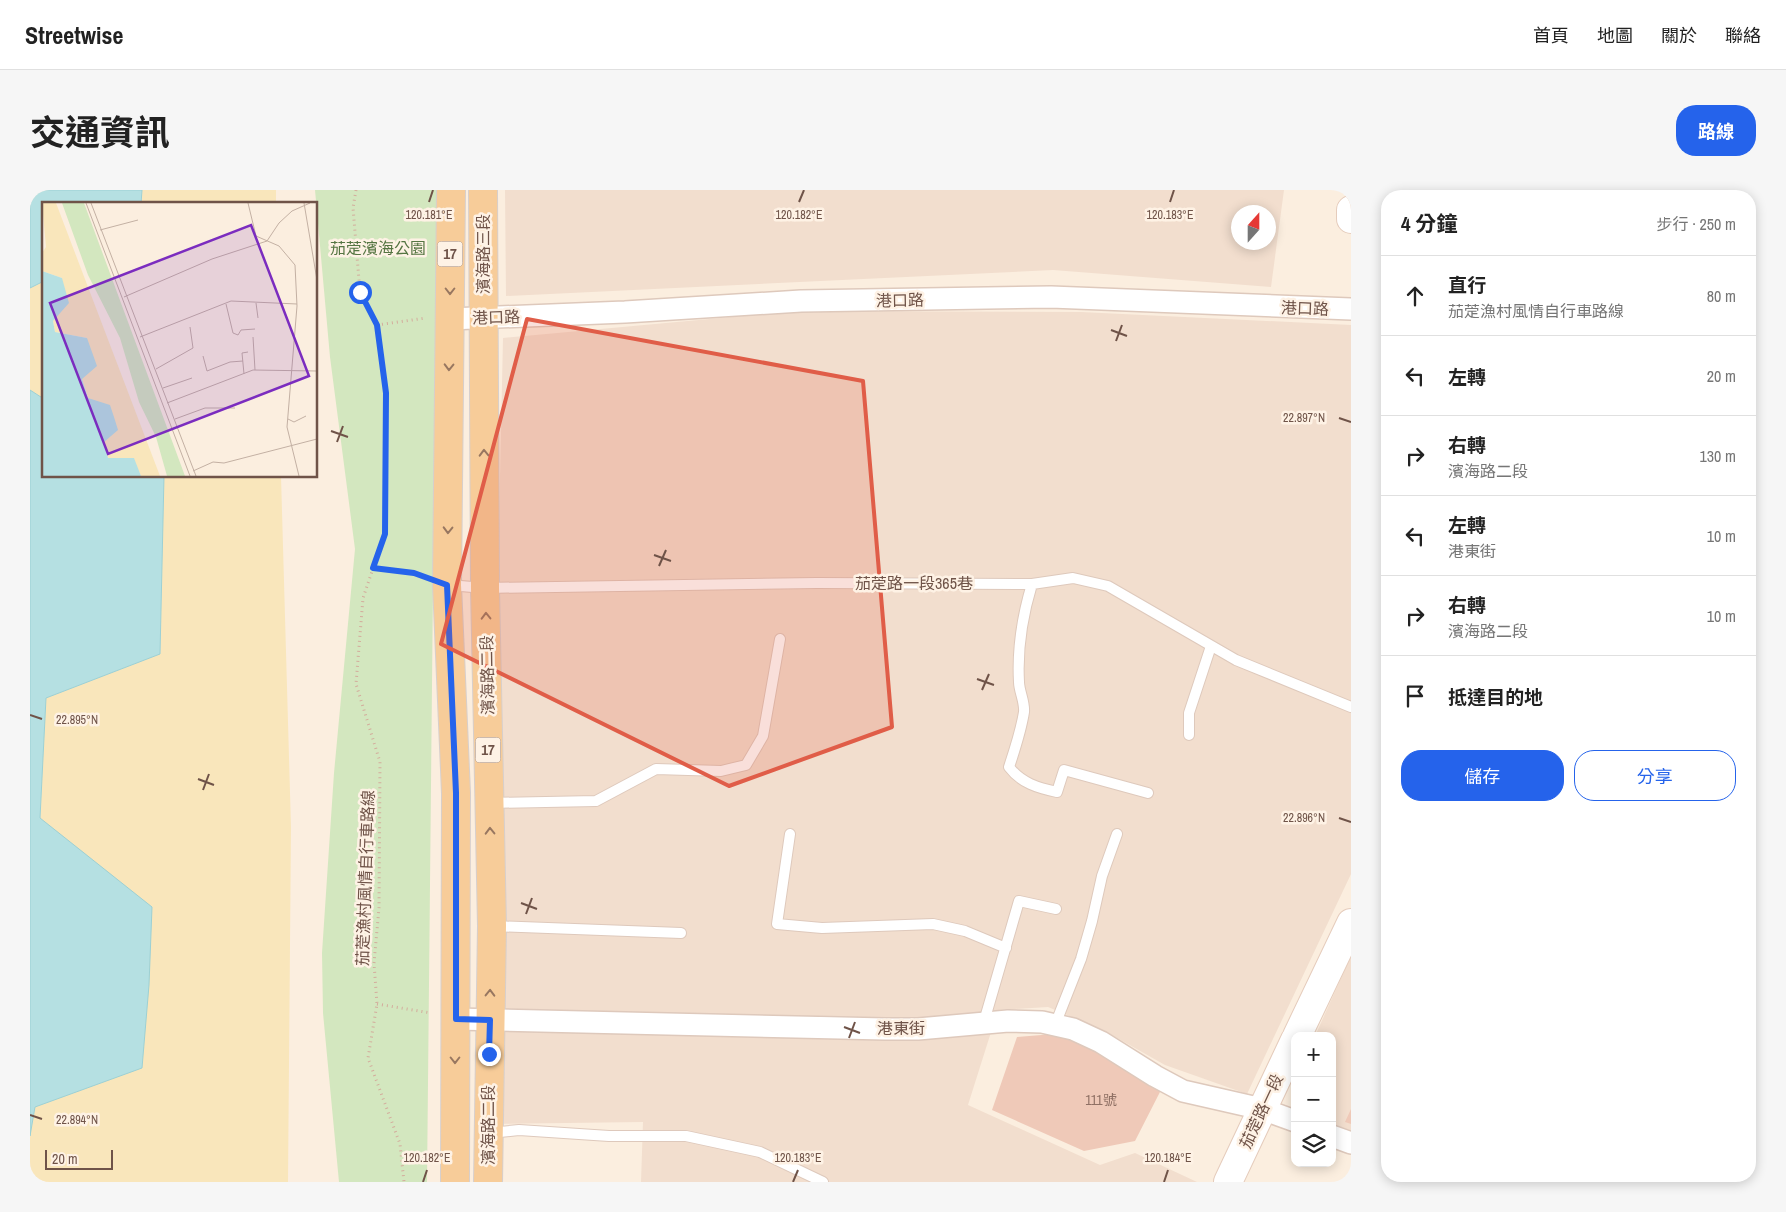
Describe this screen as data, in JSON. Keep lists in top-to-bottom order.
{
  "streets": {
    "main road": ["17", "濱海路三段", "濱海路二段"],
    "street": ["港口路", "港東街", "茄萣路一段"],
    "lane": ["茄萣路一段365巷"],
    "path": ["茄萣漁村風情自行車路線"]
  },
  "crossings": [
    ["濱海路三段", "港口路"],
    ["濱海路三段", "濱海路二段"],
    ["港口路", "濱海路二段"],
    ["茄萣路一段365巷", "濱海路二段"],
    ["濱海路二段", "港東街"],
    ["港東街", "茄萣路一段"]
  ],
  "parks": ["茄萣濱海公園"],
  "house_numbers": ["111號"],
  "scale_bar": "20 m",
  "north": "top",
  "page": {
    "header": "Streetwise",
    "nav": [
      "首頁",
      "地圖",
      "關於",
      "聯絡"
    ],
    "title": "交通資訊",
    "buttons": [
      "路線",
      ["儲存", "分享"]
    ],
    "heading": ["4 分鐘", "步行 · 250 m"],
    "list": [
      ["直行", "茄萣漁村風情自行車路線", "80 m"],
      ["左轉", "20 m"],
      ["右轉", "濱海路二段", "130 m"],
      ["左轉", "港東街", "10 m"],
      ["右轉", "濱海路二段", "10 m"],
      "抵達目的地"
    ],
    "map_buttons": ["+", "−"],
    "scale": "20 m"
  },
  "coordinates": [
    "120.181°E",
    "120.182°E",
    "120.183°E",
    "22.897°N",
    "22.895°N",
    "22.896°N",
    "22.894°N",
    "120.184°E"
  ]
}
